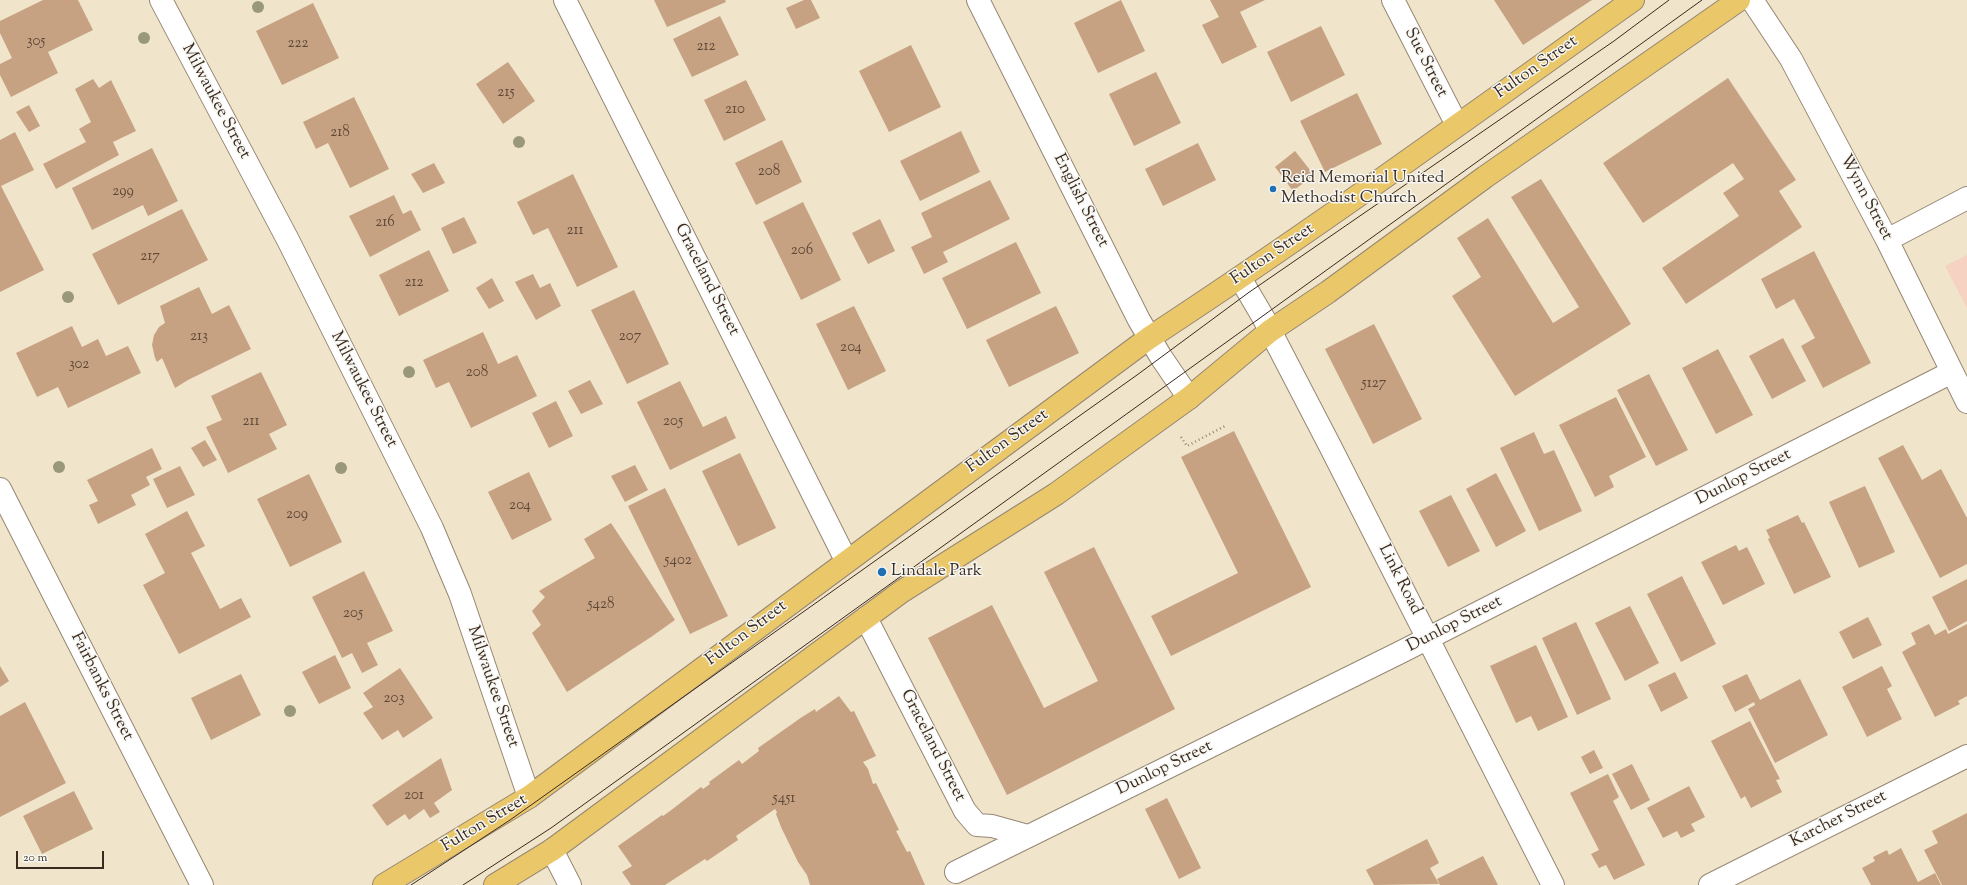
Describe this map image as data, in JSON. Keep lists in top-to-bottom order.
{
  "streets": {
    "main road": ["Fulton Street"],
    "street": [
      "Sue Street",
      "Milwaukee Street",
      "Wynn Street",
      "English Street",
      "Graceland Street",
      "Dunlop Street",
      "Link Road",
      "Fairbanks Street",
      "Karcher Street"
    ]
  },
  "crossings": [
    ["Sue Street", "Fulton Street"],
    ["Fulton Street", "Milwaukee Street"],
    ["Fulton Street", "English Street"],
    ["Fulton Street", "Graceland Street"],
    ["Fulton Street", "Link Road"],
    ["Wynn Street", "Dunlop Street"],
    ["Graceland Street", "Dunlop Street"],
    ["Dunlop Street", "Link Road"]
  ],
  "places": ["Reid Memorial United Methodist Church", "Lindale Park"],
  "house_numbers": [
    "305",
    "222",
    "212",
    "215",
    "210",
    "218",
    "208",
    "299",
    "216",
    "211",
    "206",
    "217",
    "212",
    "213",
    "207",
    "204",
    "302",
    "208",
    "5127",
    "211",
    "205",
    "204",
    "209",
    "5402",
    "5428",
    "205",
    "203",
    "201",
    "5451"
  ],
  "scale_bar": "20 m"
}
